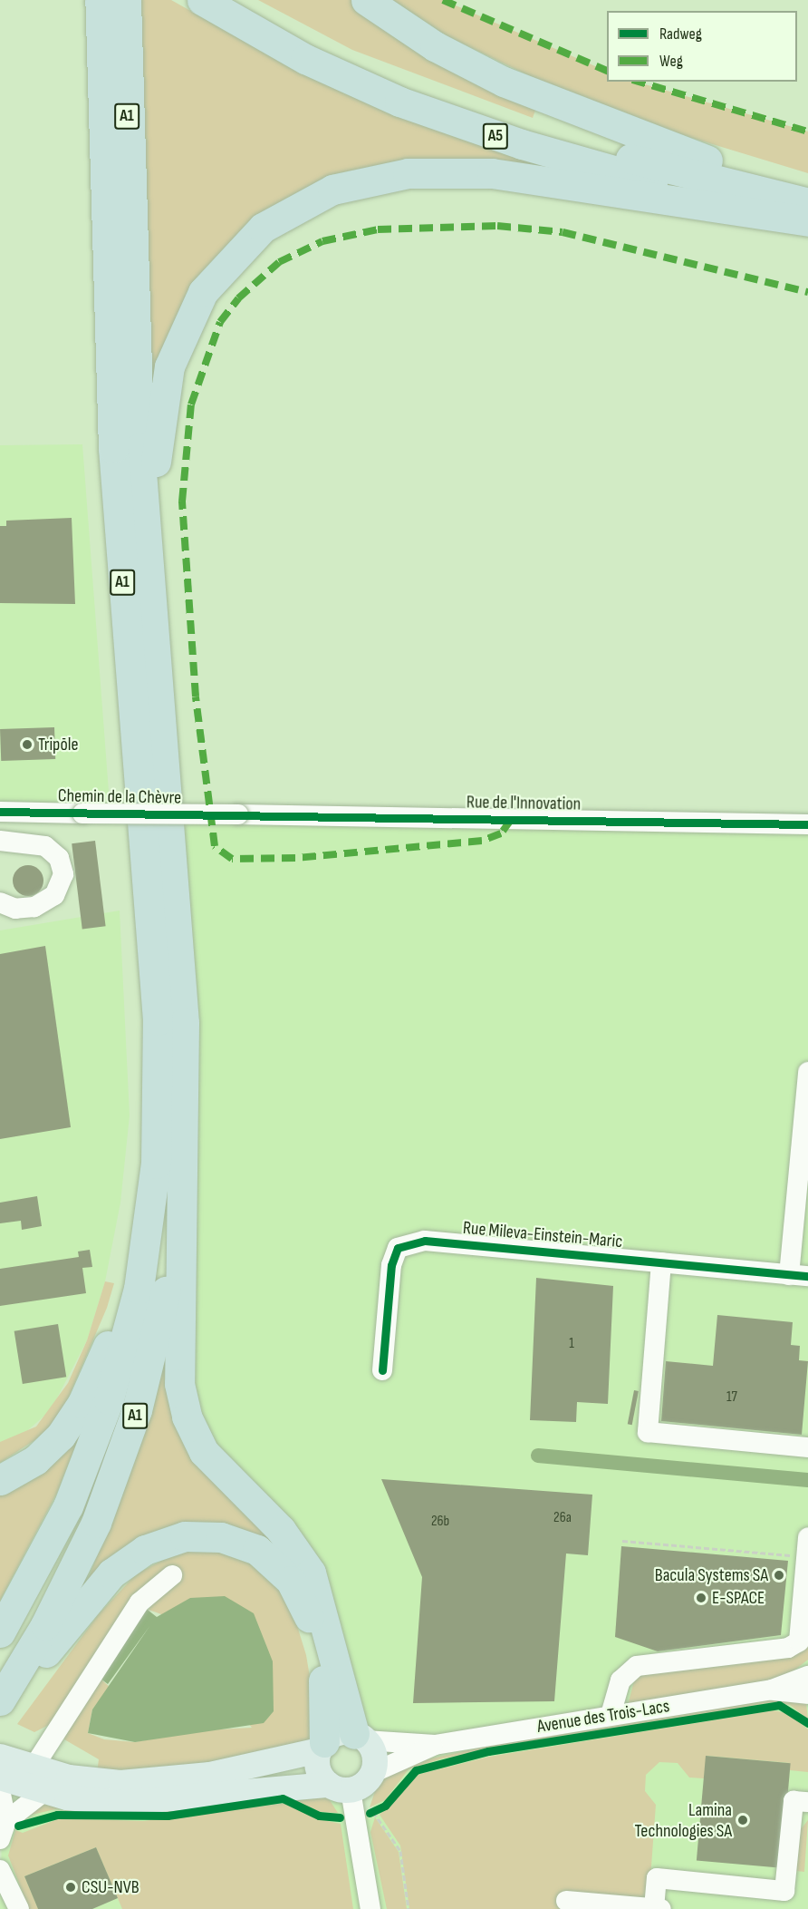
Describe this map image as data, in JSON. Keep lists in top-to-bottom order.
{
  "streets": {
    "highway": ["A1", "A5"],
    "main road": ["Avenue des Trois-Lacs"],
    "street": ["Chemin de la Chèvre", "Rue de l'Innovation", "Rue Mileva-Einstein-Maric"]
  },
  "crossings": [
    ["Chemin de la Chèvre", "Rue de l'Innovation"]
  ],
  "places": [
    "Tripōle",
    "Bacula Systems SA",
    "E-SPACE",
    "Lamina Technologies SA",
    "CSU-NVB"
  ],
  "house_numbers": [
    "1",
    "17",
    "26a",
    "26b"
  ],
  "legend": ["Radweg", "Weg"]
}
